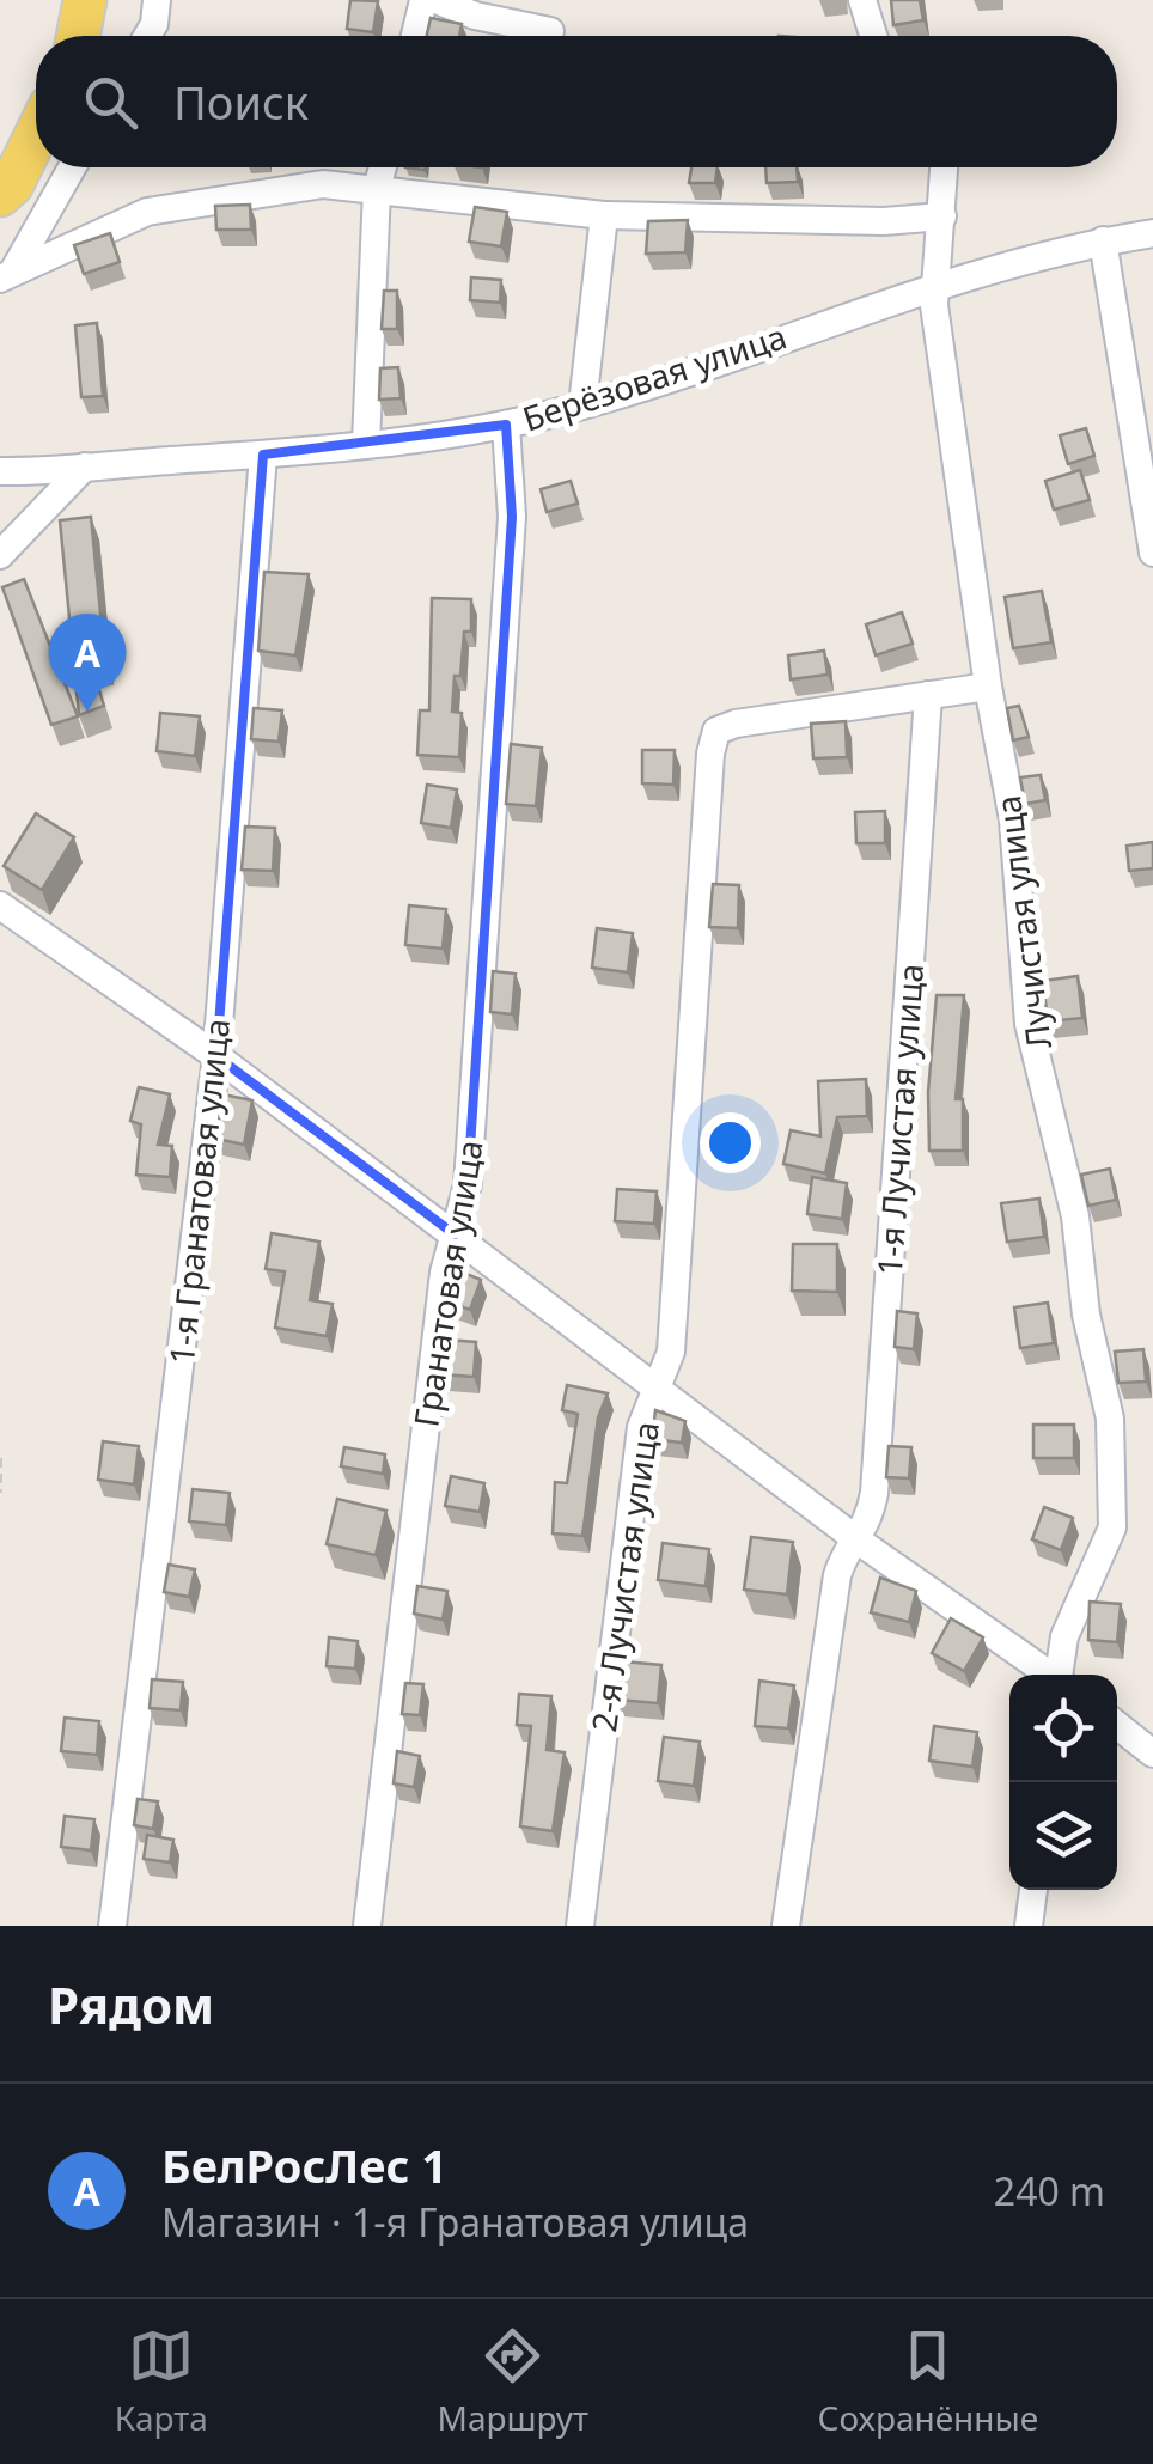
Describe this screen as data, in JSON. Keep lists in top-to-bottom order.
{
  "streets": {
    "street": [
      "Берёзовая улица",
      "Лучистая улица",
      "1-я Лучистая улица",
      "1-я Гранатовая улица",
      "Гранатовая улица",
      "2-я Лучистая улица"
    ]
  },
  "crossings": [
    ["Берёзовая улица", "Лучистая улица"],
    ["Берёзовая улица", "1-я Гранатовая улица"],
    ["Берёзовая улица", "Гранатовая улица"],
    ["1-я Лучистая улица", "2-я Лучистая улица"]
  ],
  "page": {
    "search": "Поиск",
    "pins": "A",
    "heading": "Рядом",
    "list": [
      {
        "mark": "A",
        "name": "БелРосЛес 1",
        "note": "Магазин · 1-я Гранатовая улица",
        "value": "240 m"
      }
    ],
    "nav": ["Карта", "Маршрут", "Сохранённые"]
  }
}
